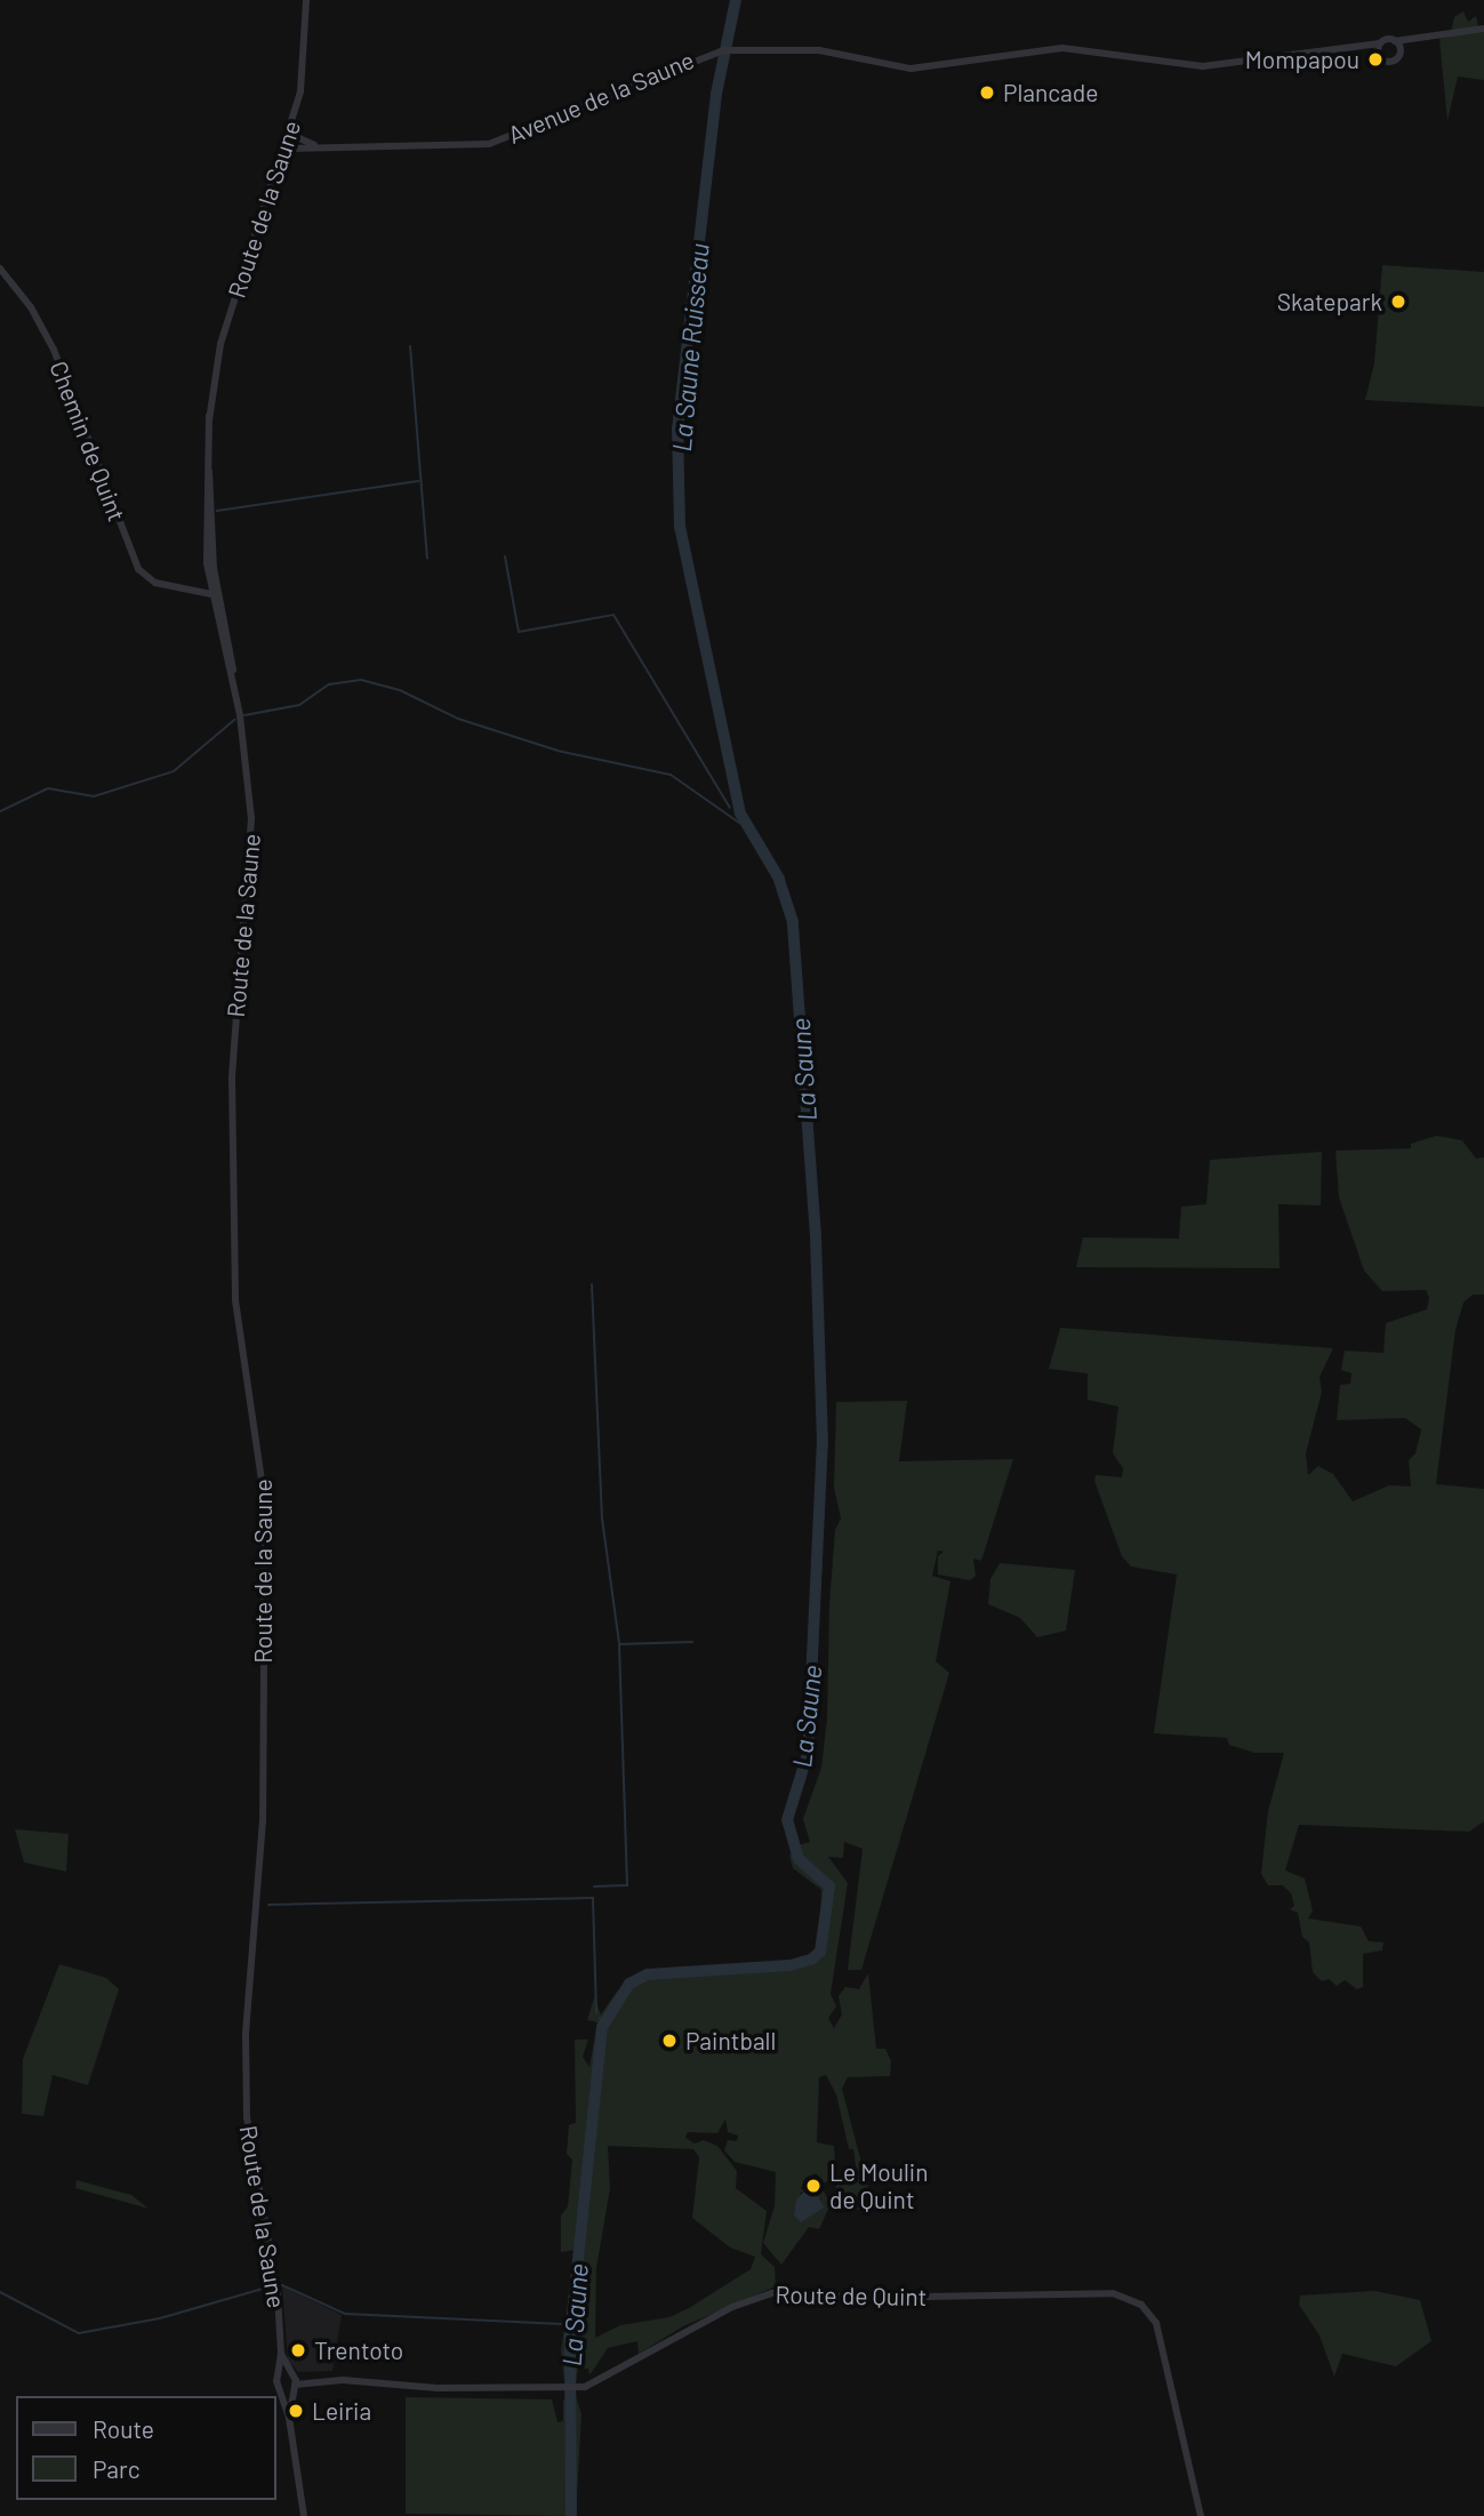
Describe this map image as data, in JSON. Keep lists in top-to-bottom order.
{
  "streets": {
    "street": [
      "Avenue de la Saune",
      "Route de la Saune",
      "Chemin de Quint",
      "Route de Quint"
    ]
  },
  "crossings": [
    ["Avenue de la Saune", "Route de la Saune"],
    ["Route de la Saune", "Chemin de Quint"],
    ["Route de la Saune", "Route de Quint"]
  ],
  "water": ["La Saune Ruisseau", "La Saune"],
  "places": [
    "Mompapou",
    "Plancade",
    "Skatepark",
    "Paintball",
    "Le Moulin de Quint",
    "Trentoto",
    "Leiria"
  ],
  "legend": ["Route", "Parc"]
}
